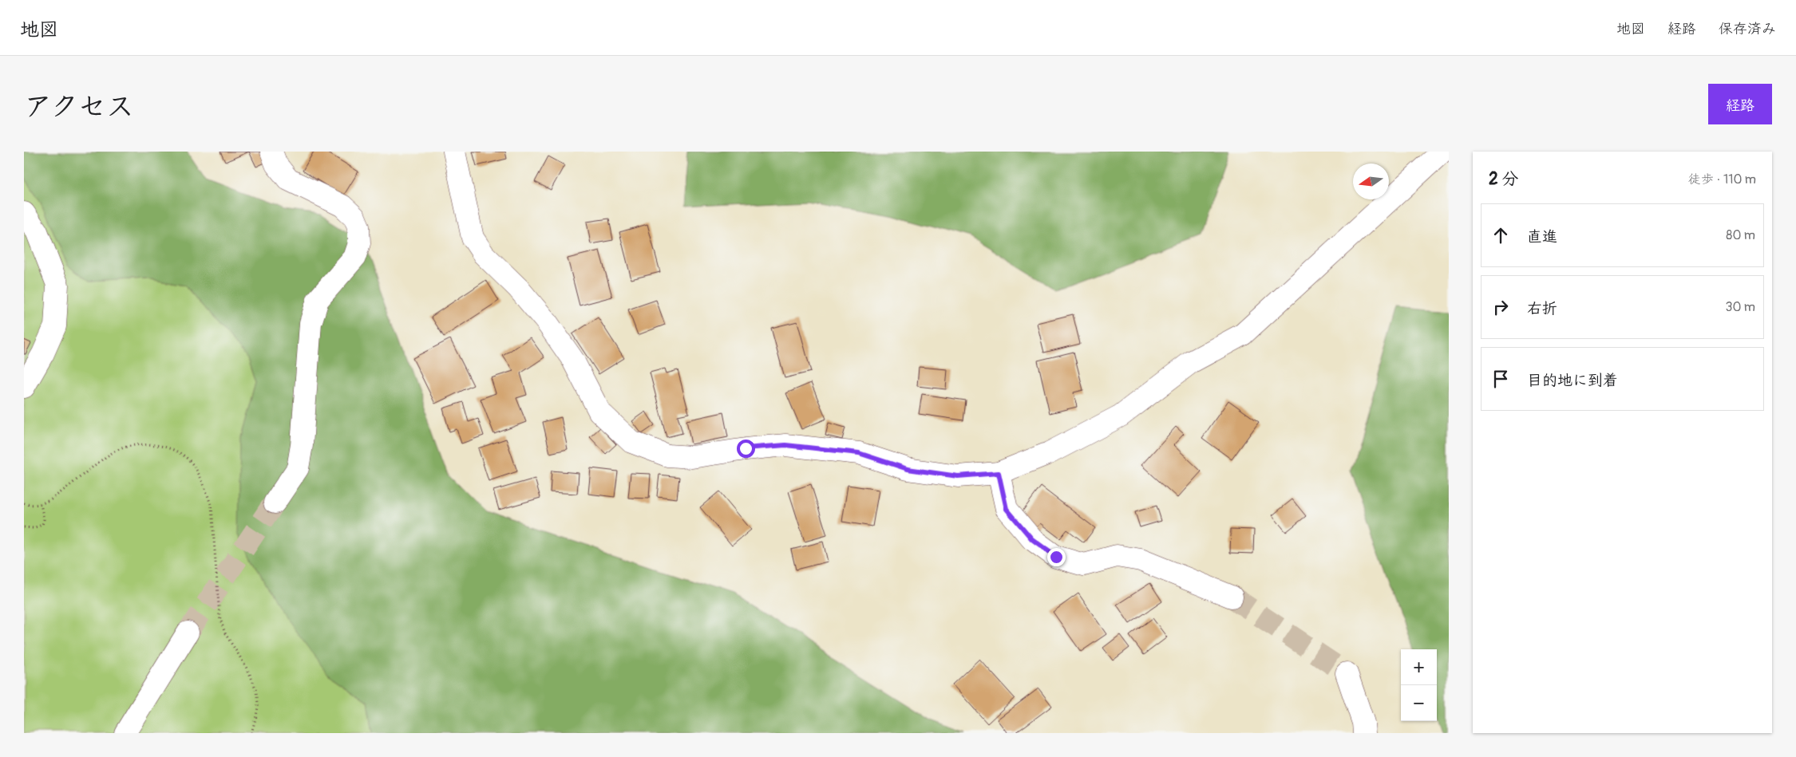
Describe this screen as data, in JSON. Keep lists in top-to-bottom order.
{
  "north": "left",
  "page": {
    "header": "地図",
    "nav": ["地図", "経路", "保存済み"],
    "title": "アクセス",
    "buttons": "経路",
    "heading": ["2 分", "徒歩 · 110 m"],
    "list": [
      ["直進", "80 m"],
      ["右折", "30 m"],
      "目的地に到着"
    ],
    "map_buttons": ["+", "−"]
  }
}
